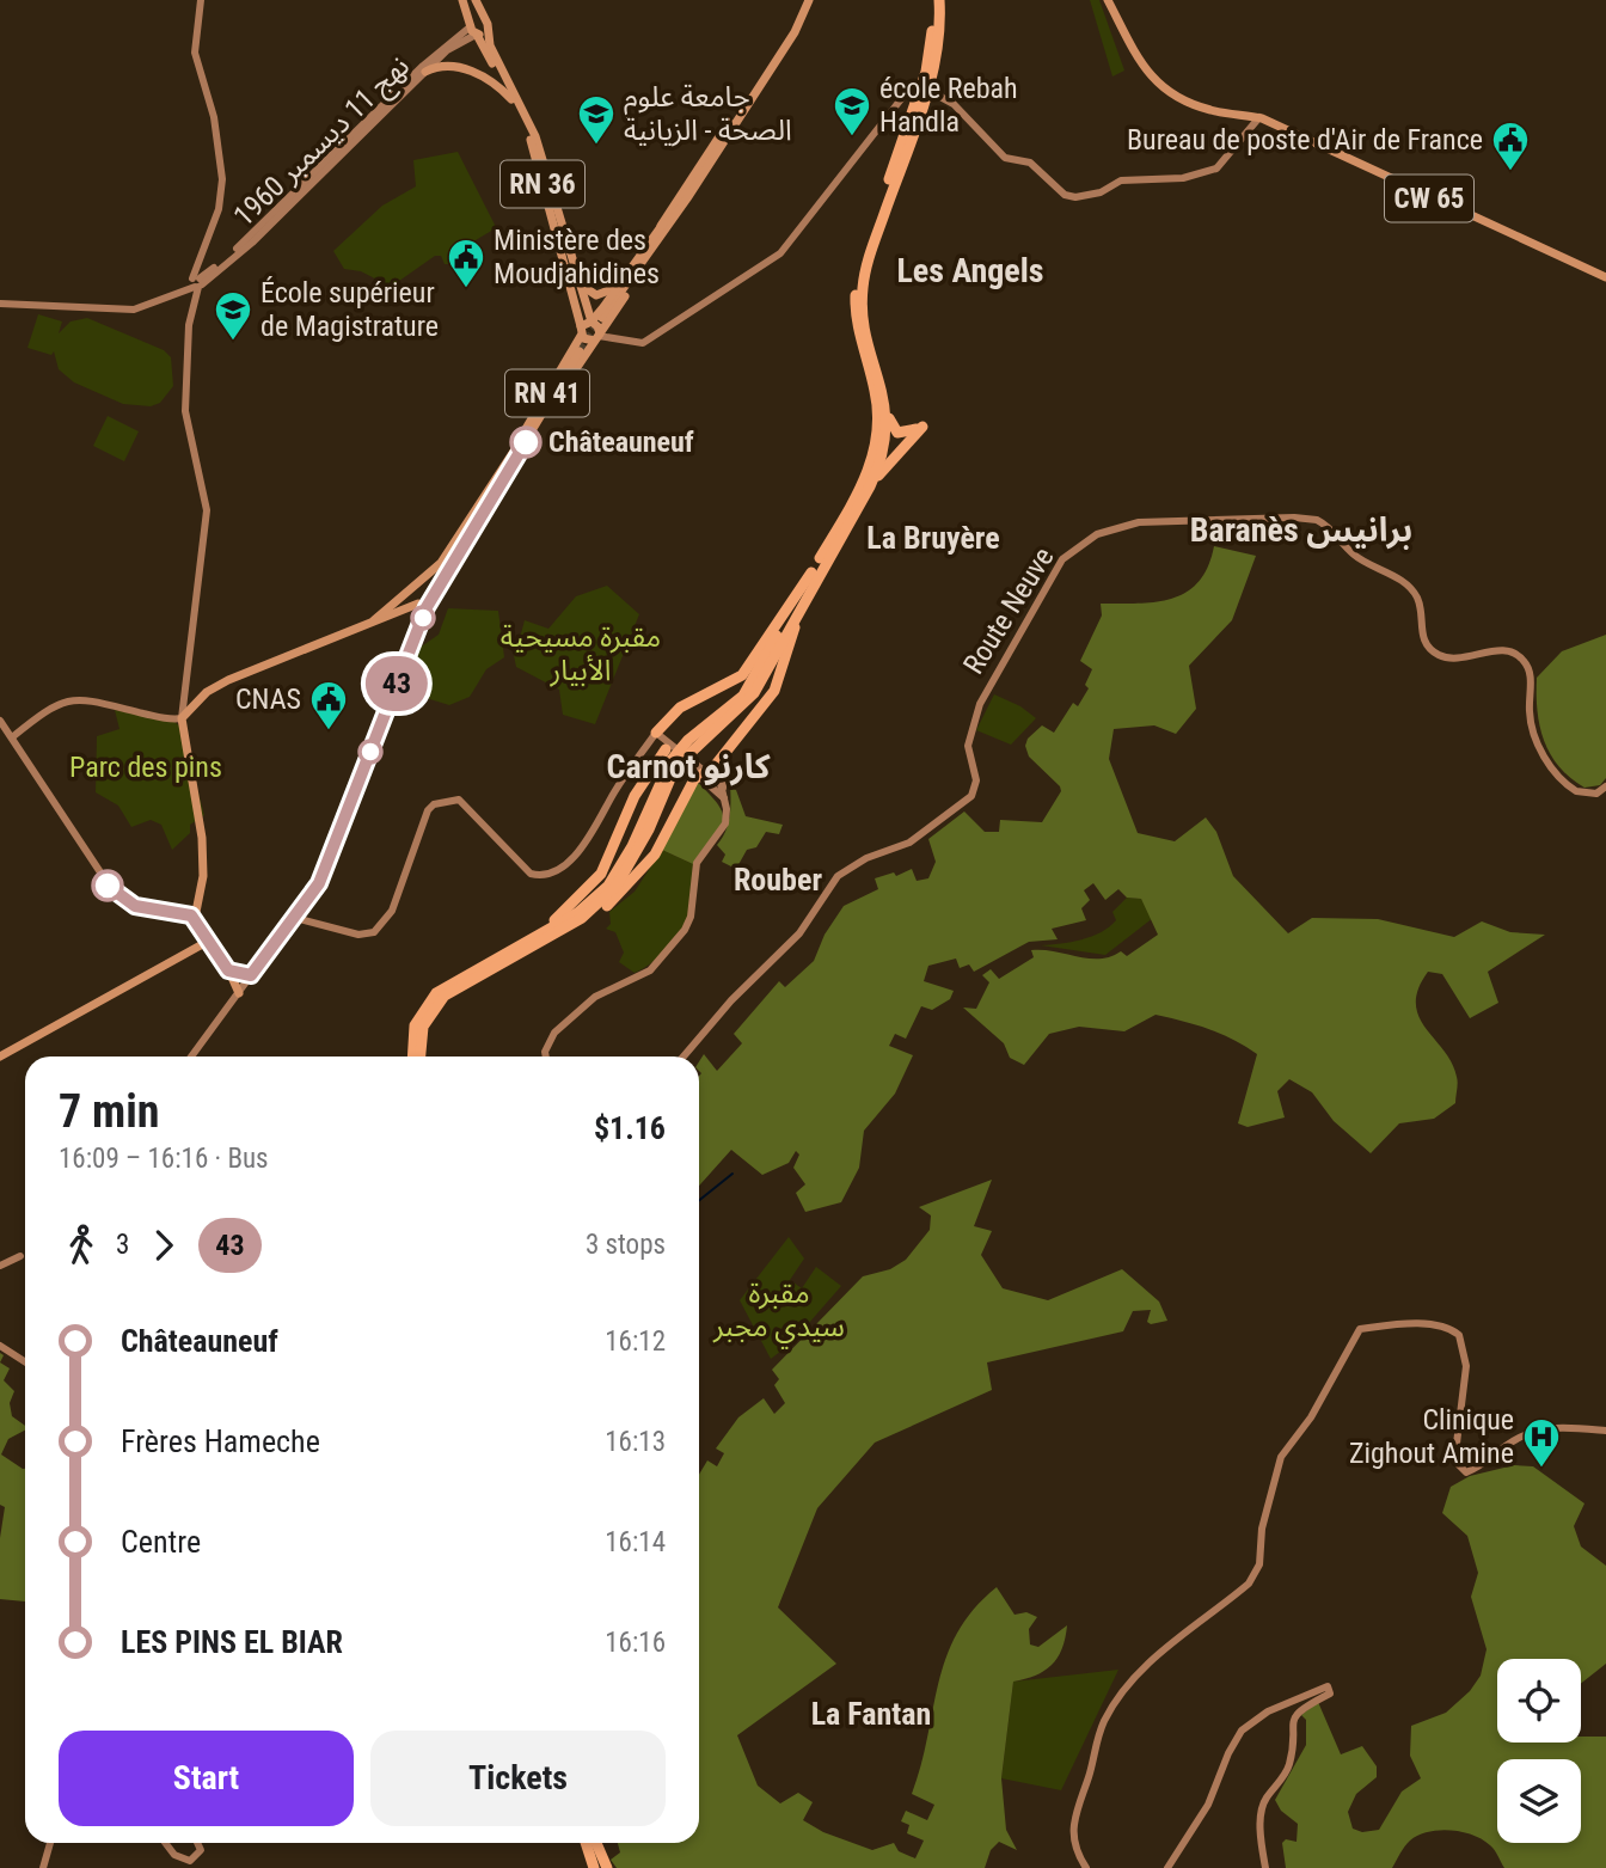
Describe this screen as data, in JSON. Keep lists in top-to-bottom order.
{
  "streets": {
    "main road": [
      "نهج 11 ديسمبر 1960",
      "RN 36",
      "CW 65",
      "RN 41",
      "Route Neuve"
    ]
  },
  "crossings": [
    ["نهج 11 ديسمبر 1960", "RN 36"],
    ["RN 36", "RN 41"]
  ],
  "districts": [
    "Les Angels",
    "Baranès برانيس",
    "La Bruyère",
    "Carnot كارنو",
    "Rouber",
    "La Fantan"
  ],
  "parks": ["مقبرة مسيحية الأبيار", "Parc des pins", "مقبرة سيدي مجبر"],
  "places": {
    "school or university": ["école Rebah Handla", "جامعة علوم الصحة - الزيانية", "École supérieur de Magistrature"],
    "public building": ["Bureau de poste d'Air de France", "Ministère des Moudjahidines", "CNAS"],
    "other": ["Châteauneuf"],
    "hospital": ["Clinique Zighout Amine"]
  },
  "lines": ["bus line 43"],
  "page": {
    "on_map": "43",
    "heading": ["7 min", "16:09 – 16:16 · Bus", "$1.16"],
    "legs": ["3", "43", "3 stops"],
    "list": [
      {
        "name": "Châteauneuf",
        "value": "16:12"
      },
      {
        "name": "Frères Hameche",
        "value": "16:13"
      },
      {
        "name": "Centre",
        "value": "16:14"
      },
      {
        "name": "LES PINS EL BIAR",
        "value": "16:16"
      }
    ],
    "buttons": ["Start", "Tickets"]
  }
}
